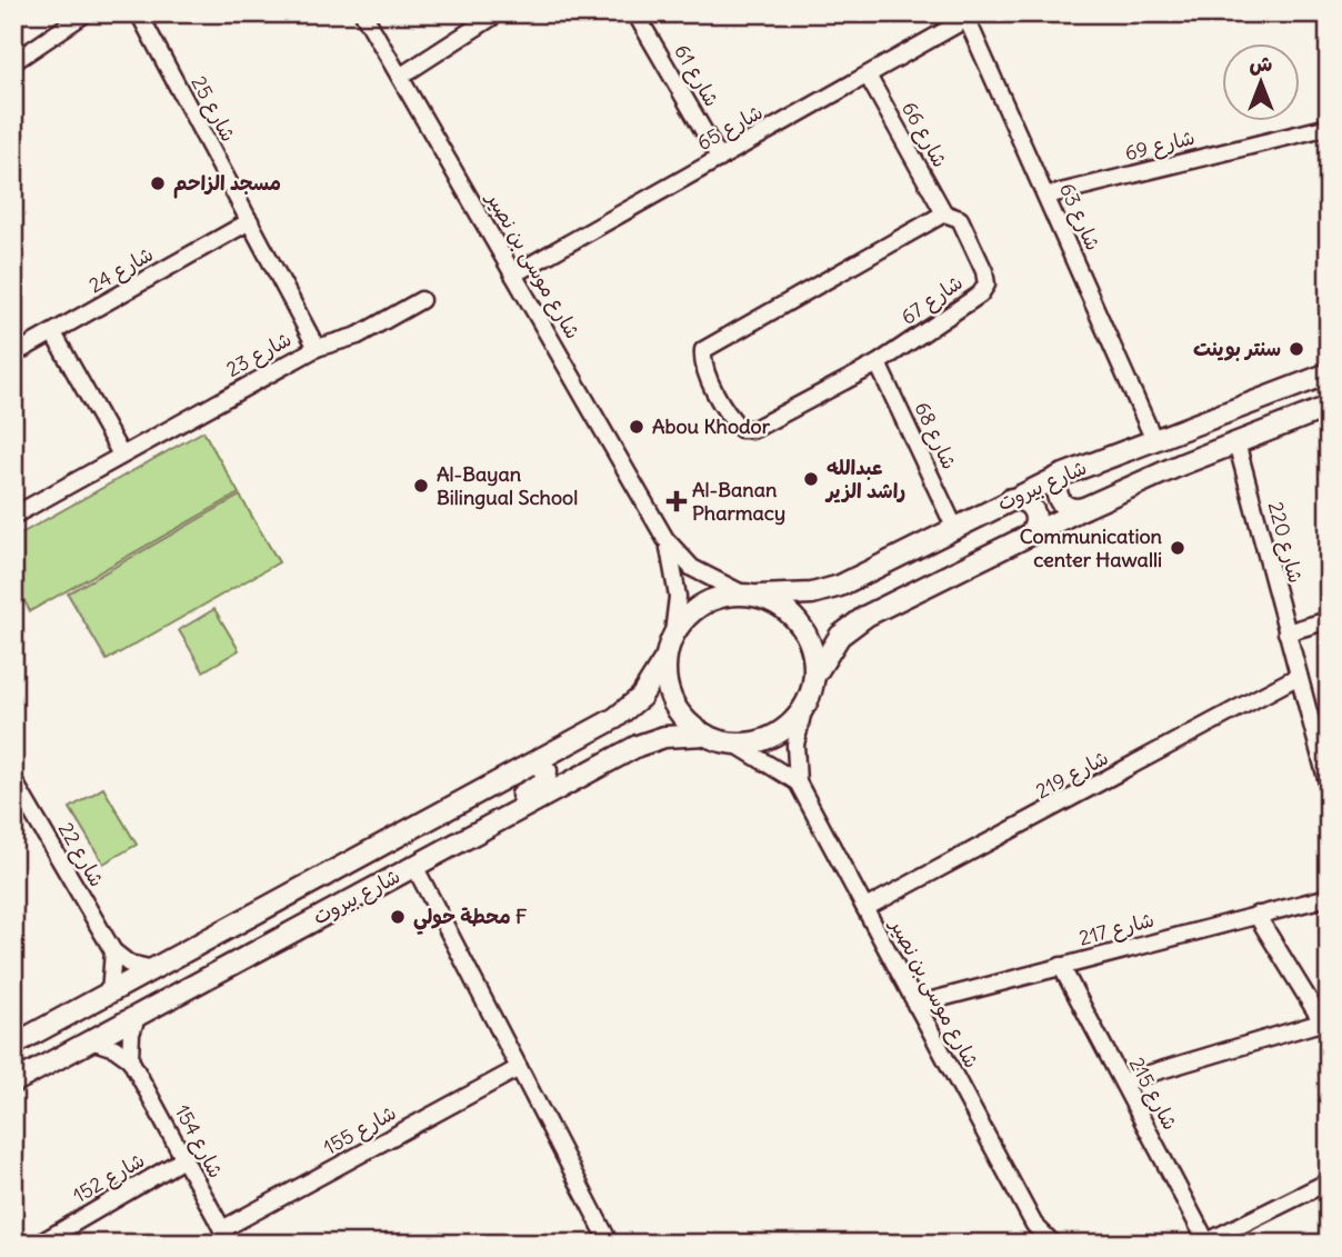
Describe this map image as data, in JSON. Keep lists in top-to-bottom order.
{
  "streets": {
    "main road": ["شارع بيروت"],
    "street": [
      "شارع 61",
      "شارع 25",
      "شارع 65",
      "شارع 66",
      "شارع 69",
      "شارع 63",
      "شارع موسى بن نصير",
      "شارع 24",
      "شارع 67",
      "شارع 23",
      "شارع 68",
      "شارع 220",
      "شارع 219",
      "شارع 22",
      "شارع 217",
      "شارع 215",
      "شارع 155",
      "شارع 154",
      "شارع 152"
    ]
  },
  "crossings": [
    ["شارع 61", "شارع 65"],
    ["شارع 25", "شارع 24"],
    ["شارع 25", "شارع 23"],
    ["شارع 65", "شارع 66"],
    ["شارع 65", "شارع 63"],
    ["شارع 65", "شارع موسى بن نصير"],
    ["شارع 66", "شارع 67"],
    ["شارع 69", "شارع 63"],
    ["شارع 63", "شارع بيروت"],
    ["شارع موسى بن نصير", "شارع بيروت"],
    ["شارع موسى بن نصير", "شارع 219"],
    ["شارع موسى بن نصير", "شارع 217"],
    ["شارع 67", "شارع 68"],
    ["شارع 68", "شارع بيروت"],
    ["شارع بيروت", "شارع 220"],
    ["شارع 220", "شارع 219"],
    ["شارع 217", "شارع 215"],
    ["شارع 155", "شارع 154"],
    ["شارع 154", "شارع 152"]
  ],
  "places": {
    "other": [
      "مسجد الزاحم",
      "سنتر بوينت",
      "Abou Khodor",
      "عبدالله راشد الزير",
      "Al-Bayan Bilingual School",
      "Communication center Hawalli",
      "محطة حولي F"
    ],
    "health": ["Al-Banan Pharmacy"]
  },
  "north": "top"
}
